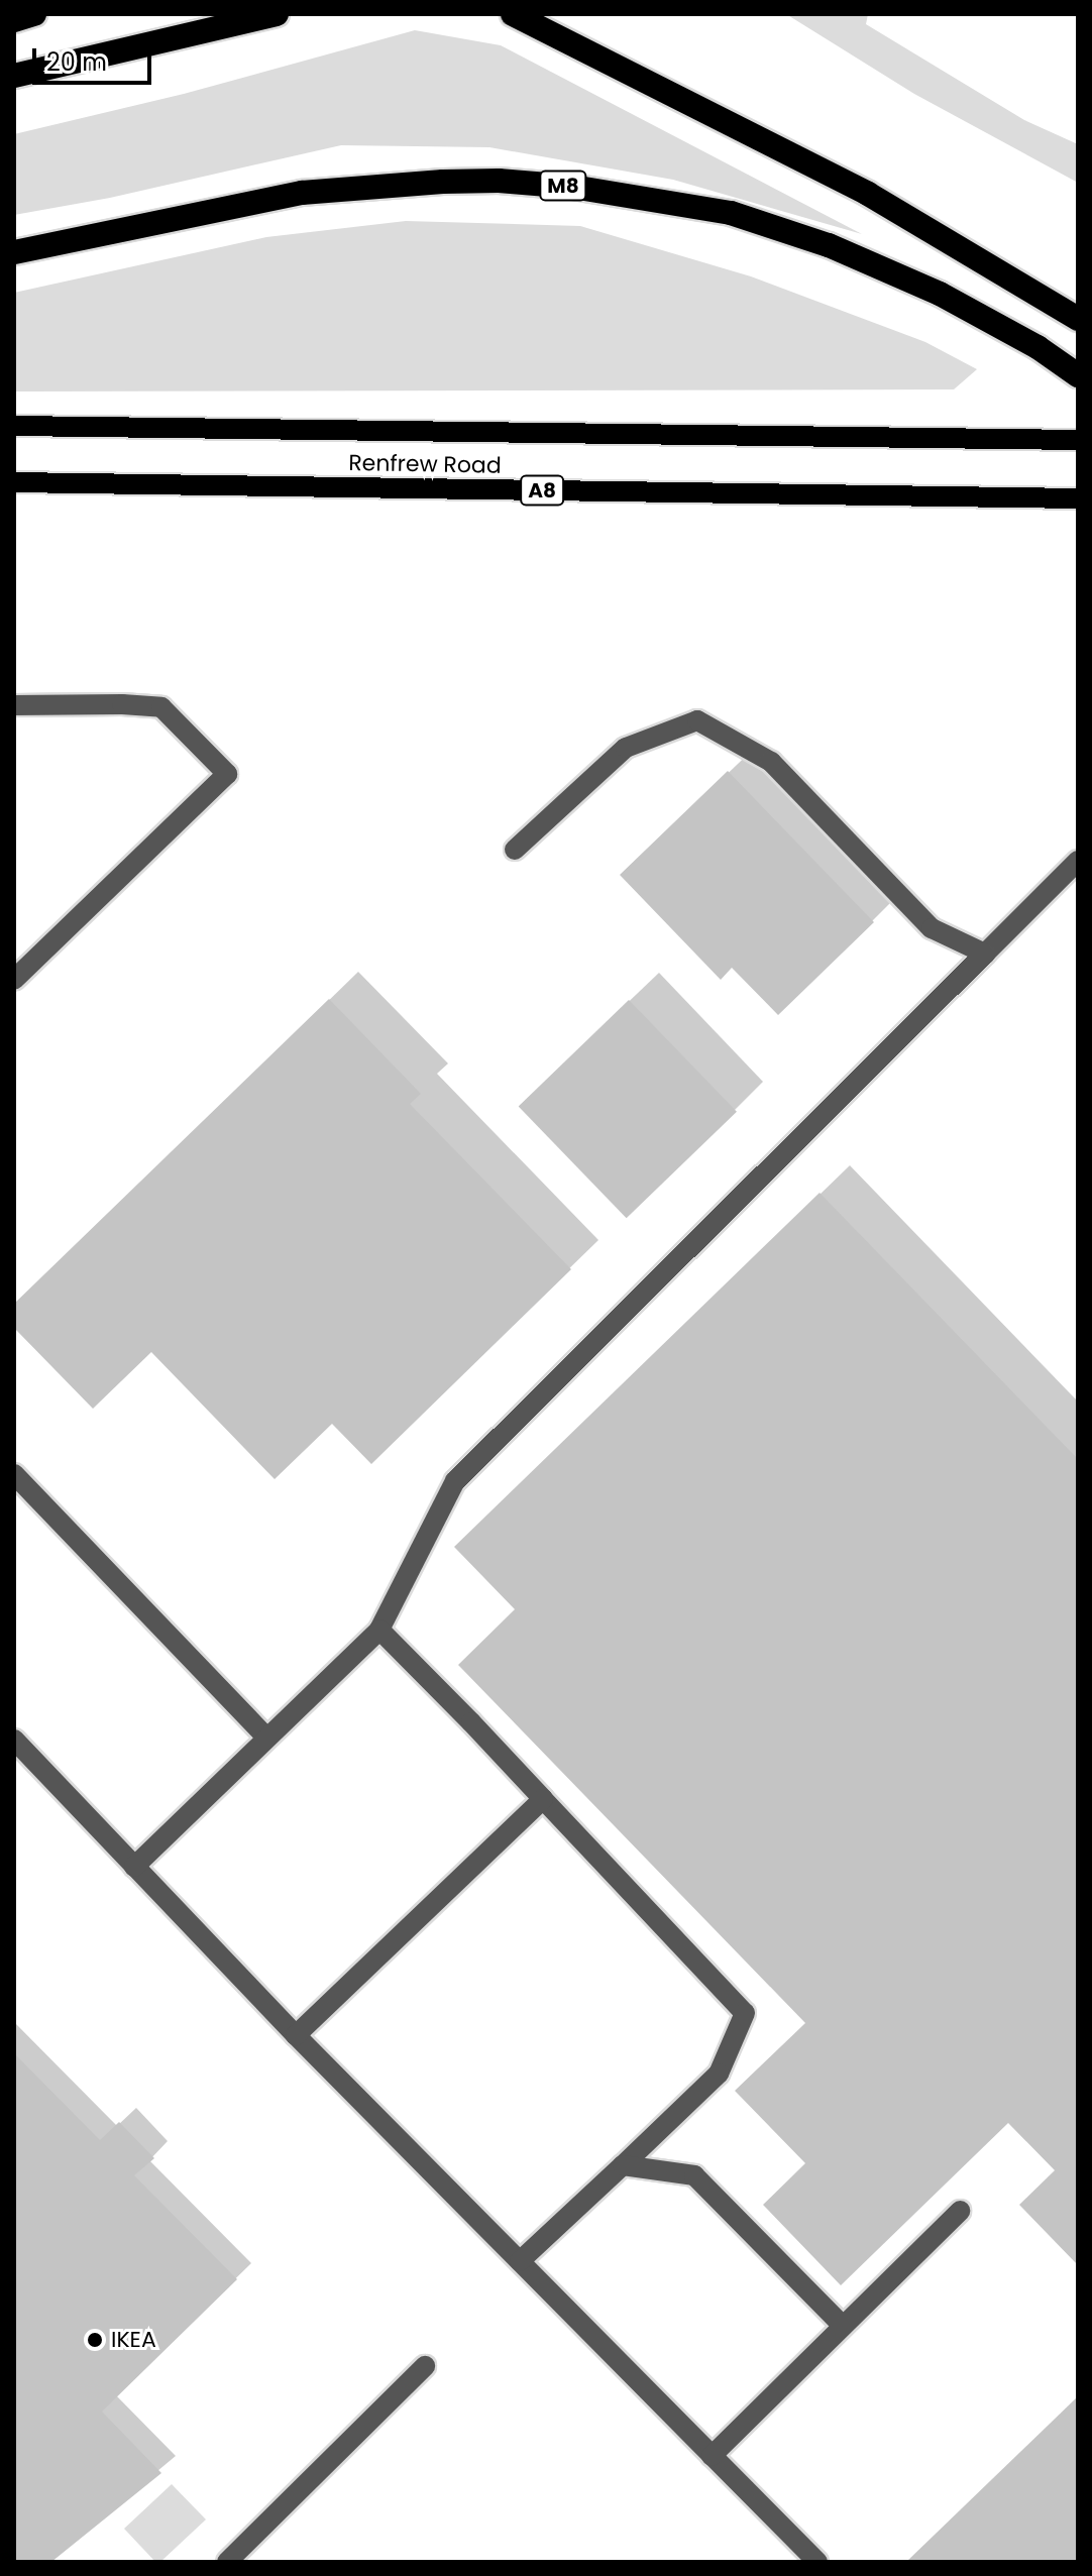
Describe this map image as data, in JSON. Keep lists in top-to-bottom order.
{
  "streets": {
    "highway": ["M8"],
    "main road": ["Renfrew Road", "A8"]
  },
  "places": ["IKEA"],
  "scale_bar": "20 m"
}
